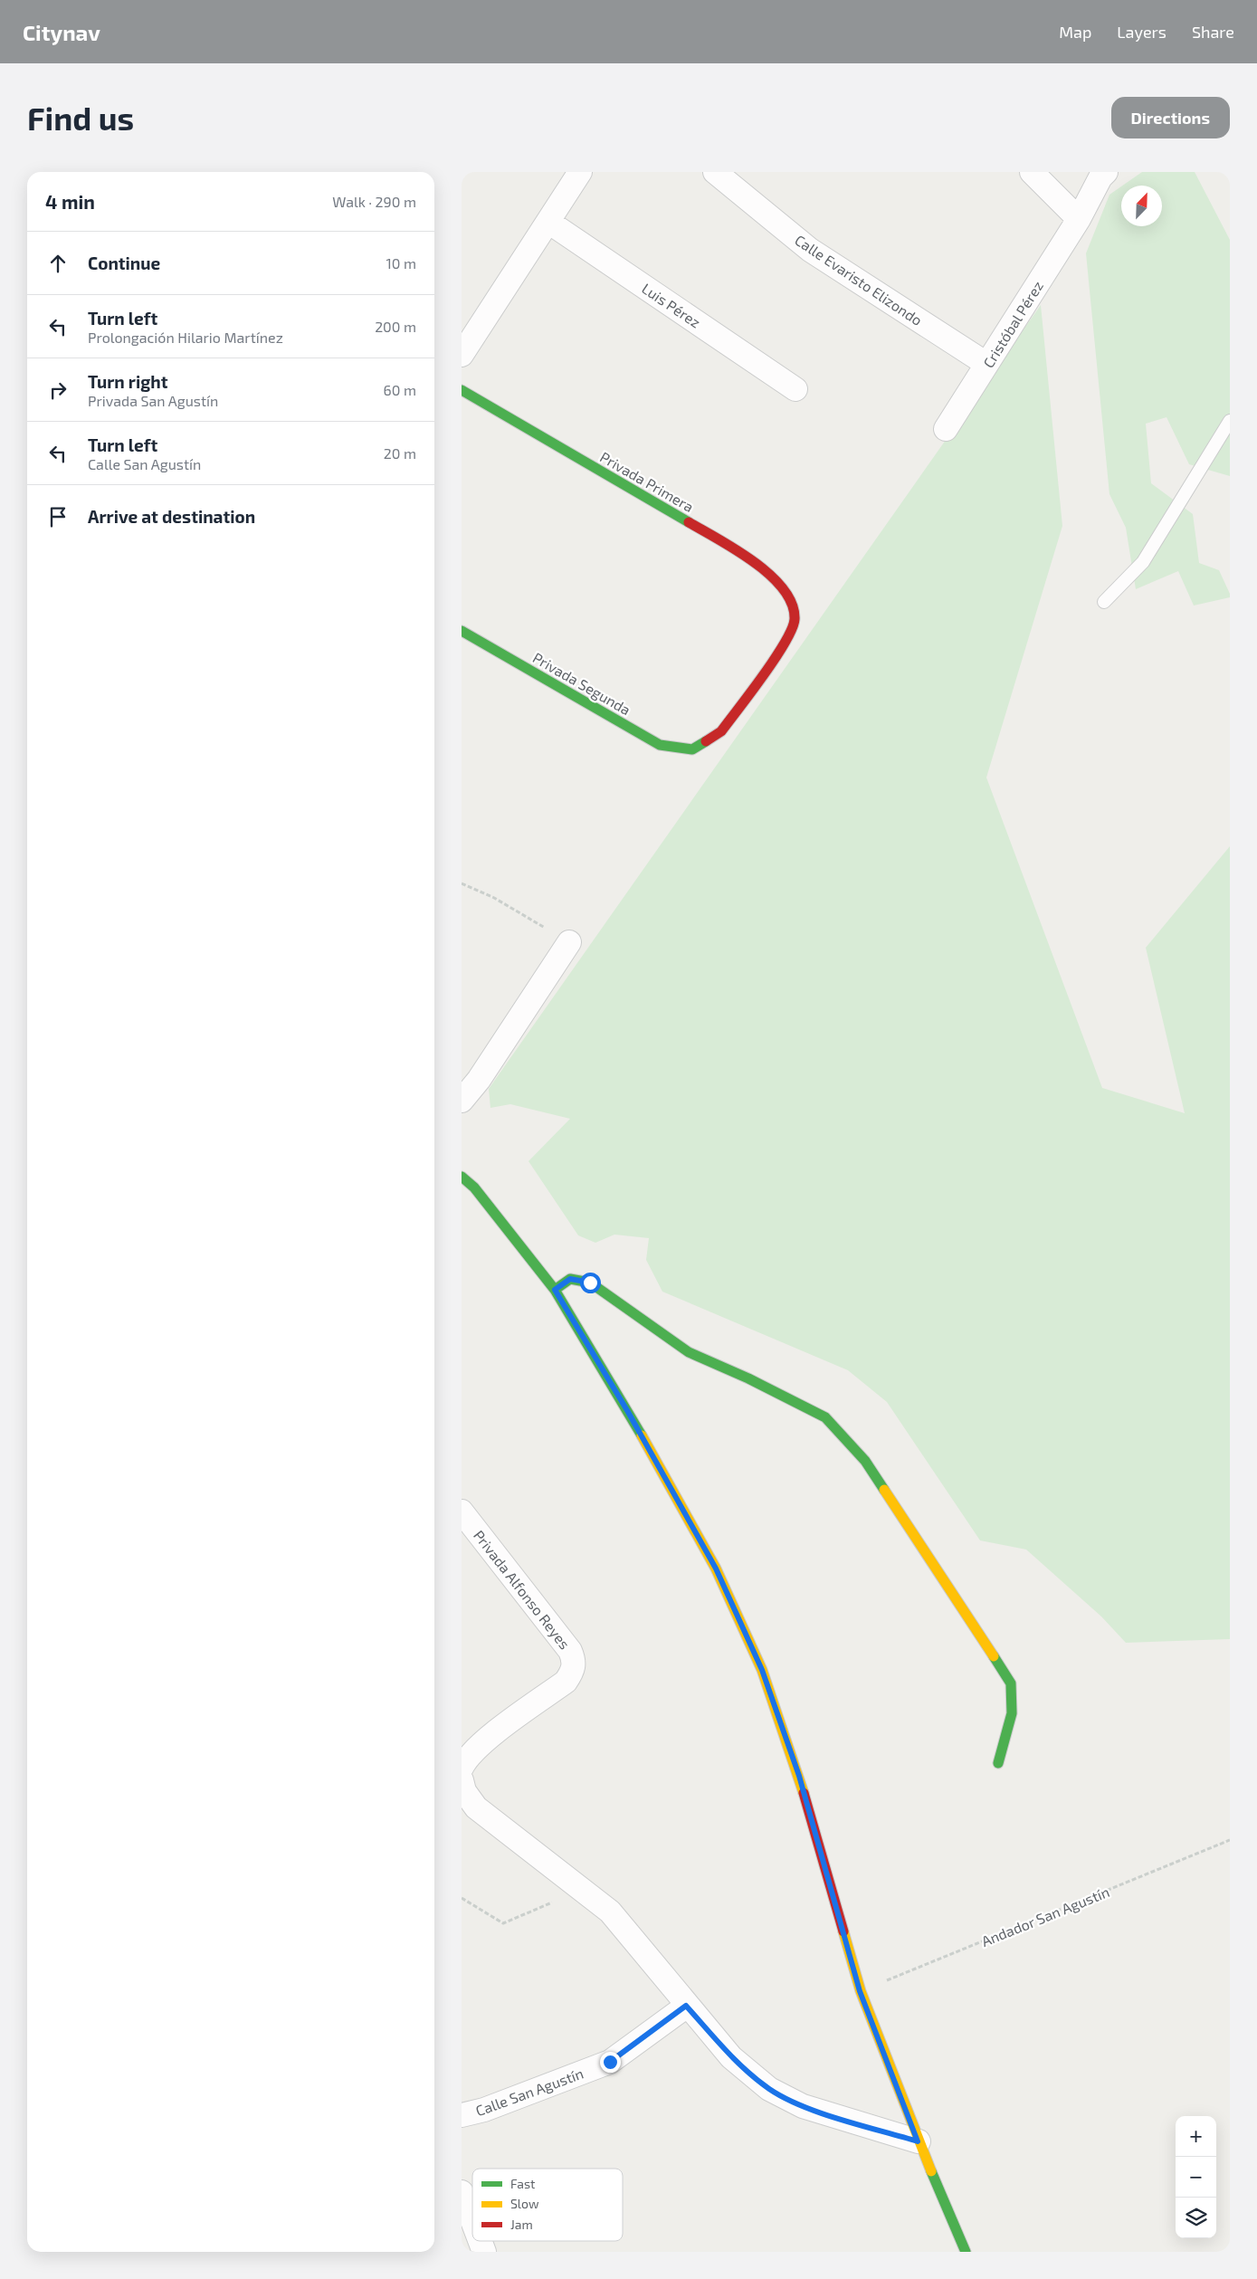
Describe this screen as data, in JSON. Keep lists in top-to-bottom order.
{
  "streets": {
    "street": [
      "Calle Evaristo Elizondo",
      "Luis Pérez",
      "Cristóbal Pérez",
      "Privada Primera",
      "Privada Segunda",
      "Privada Alfonso Reyes",
      "Calle San Agustín"
    ],
    "path": ["Andador San Agustín"]
  },
  "crossings": [
    ["Calle Evaristo Elizondo", "Cristóbal Pérez"],
    ["Privada Primera", "Privada Segunda"]
  ],
  "legend": ["Fast", "Slow", "Jam"],
  "north": "top right",
  "page": {
    "header": "Citynav",
    "nav": ["Map", "Layers", "Share"],
    "buttons": "Directions",
    "title": "Find us",
    "heading": ["4 min", "Walk · 290 m"],
    "list": [
      ["Continue", "10 m"],
      ["Turn left", "Prolongación Hilario Martínez", "200 m"],
      ["Turn right", "Privada San Agustín", "60 m"],
      ["Turn left", "Calle San Agustín", "20 m"],
      "Arrive at destination"
    ],
    "map_buttons": ["+", "−"]
  }
}
